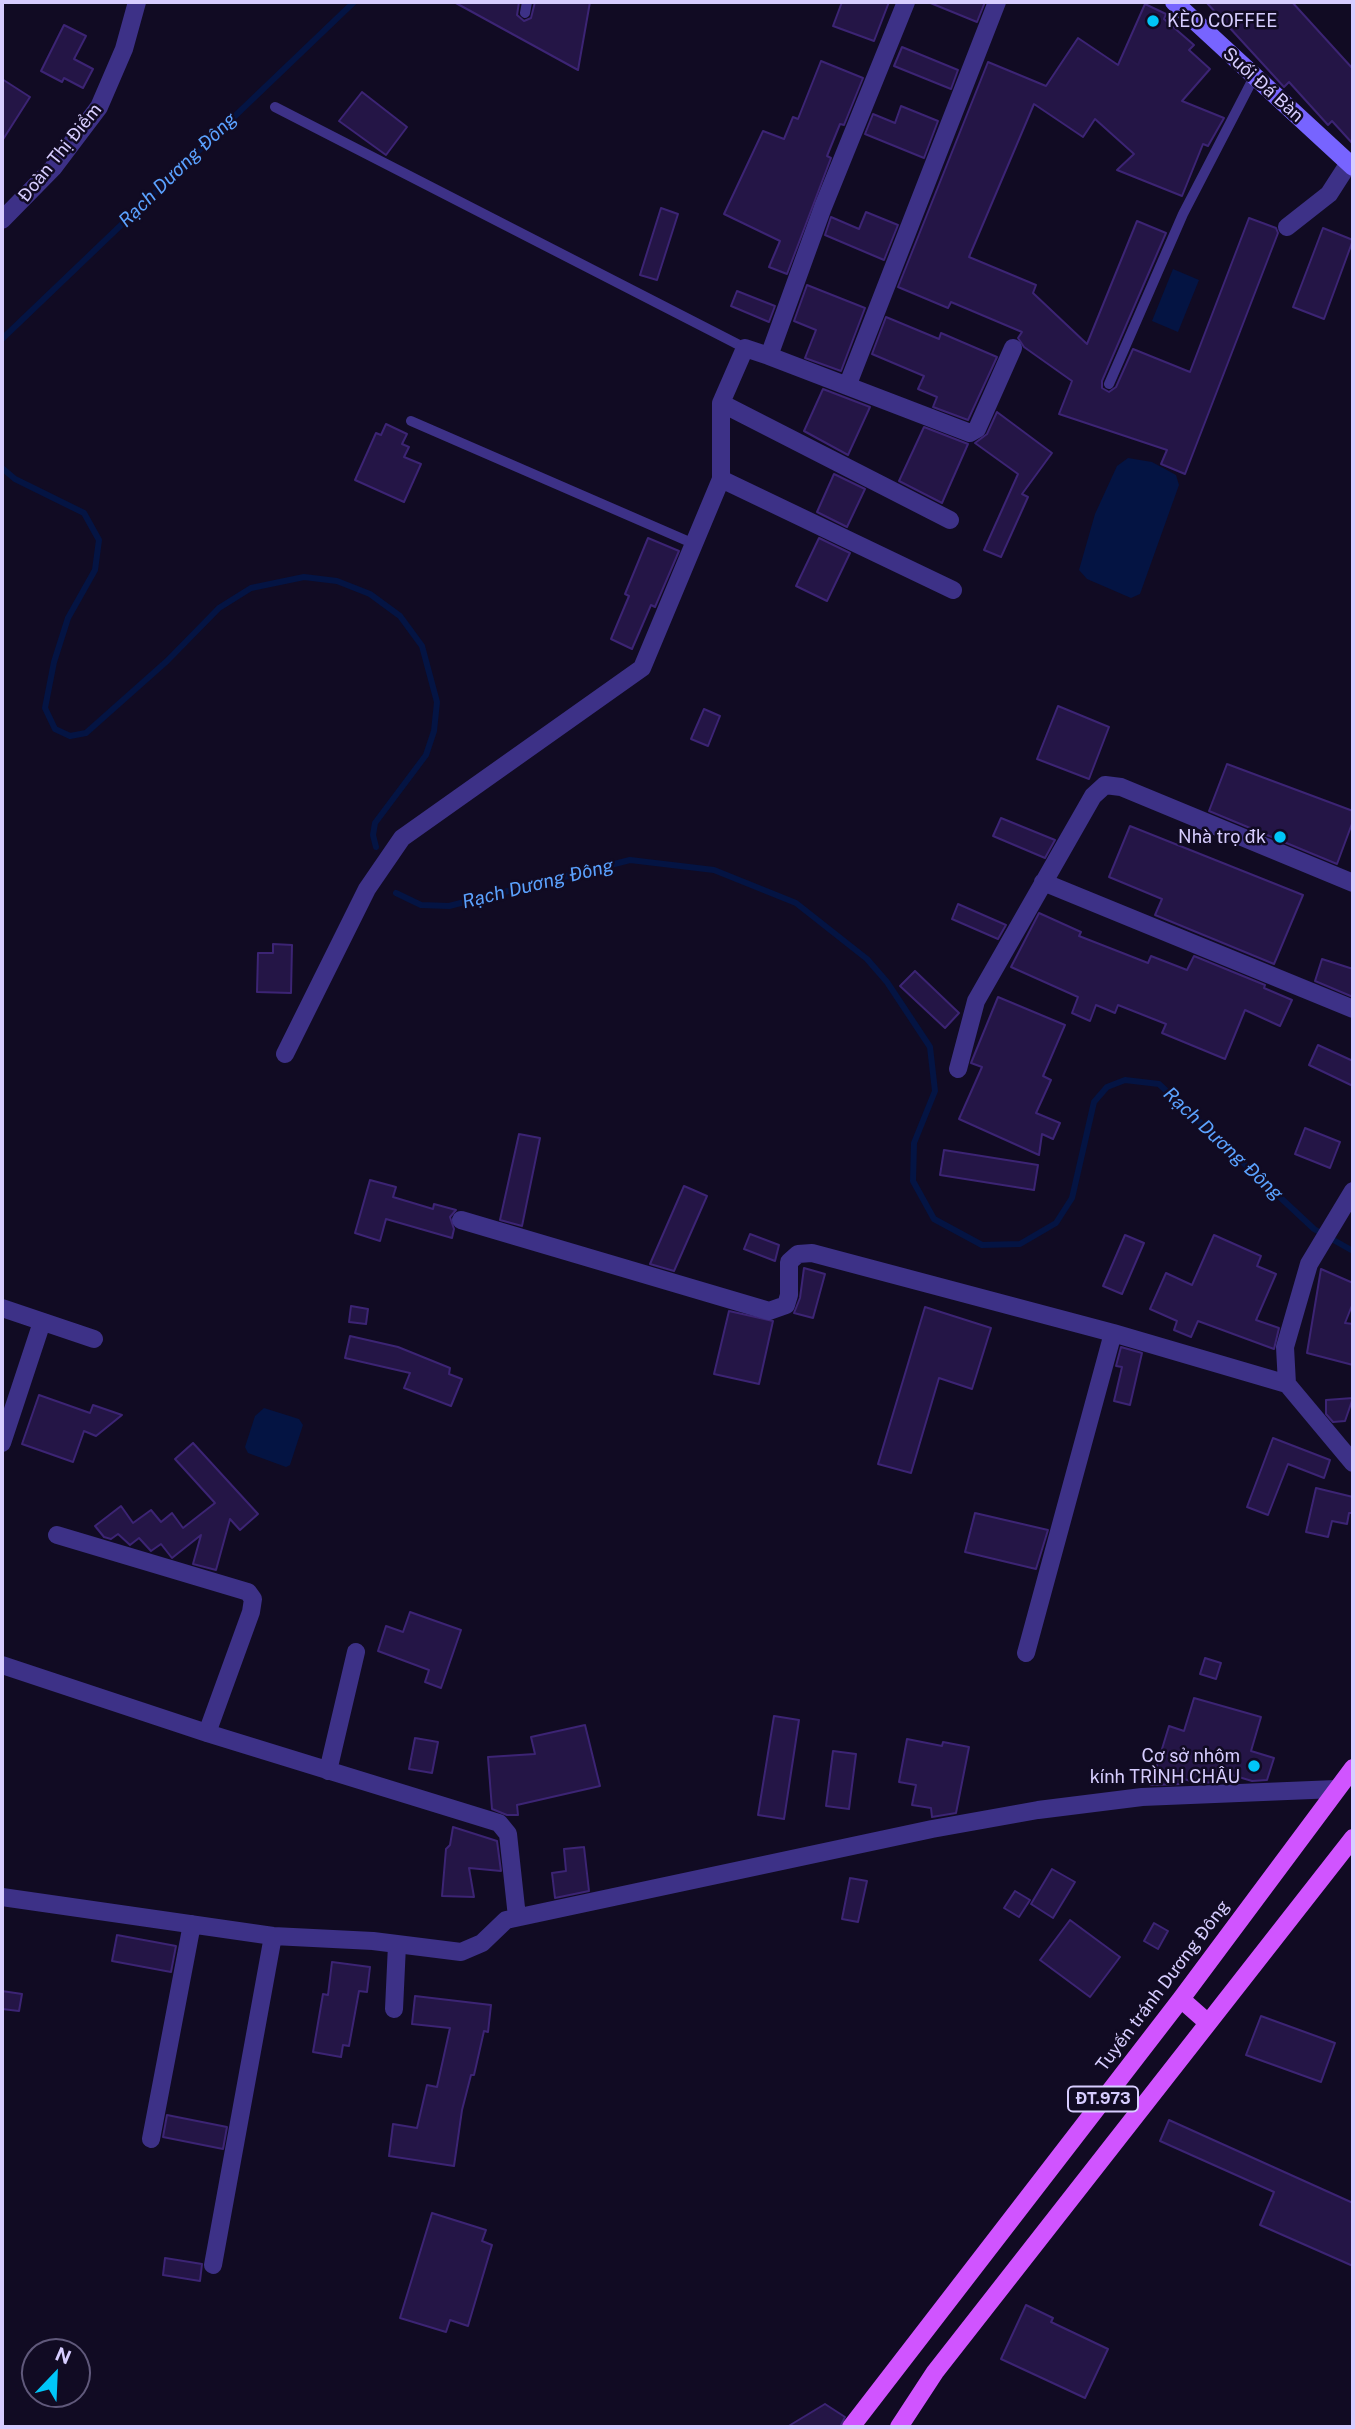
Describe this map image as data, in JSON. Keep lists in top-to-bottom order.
{
  "streets": {
    "main road": ["Tuyến tránh Dương Đông", "ĐT.973"],
    "street": ["Suối Đá Bàn", "Đoàn Thị Điểm"]
  },
  "water": ["Rạch Dương Đông"],
  "places": ["KÈO COFFEE", "Nhà trọ đk", "Cơ sở nhôm kính TRÌNH CHÂU"],
  "north": "top right"
}
